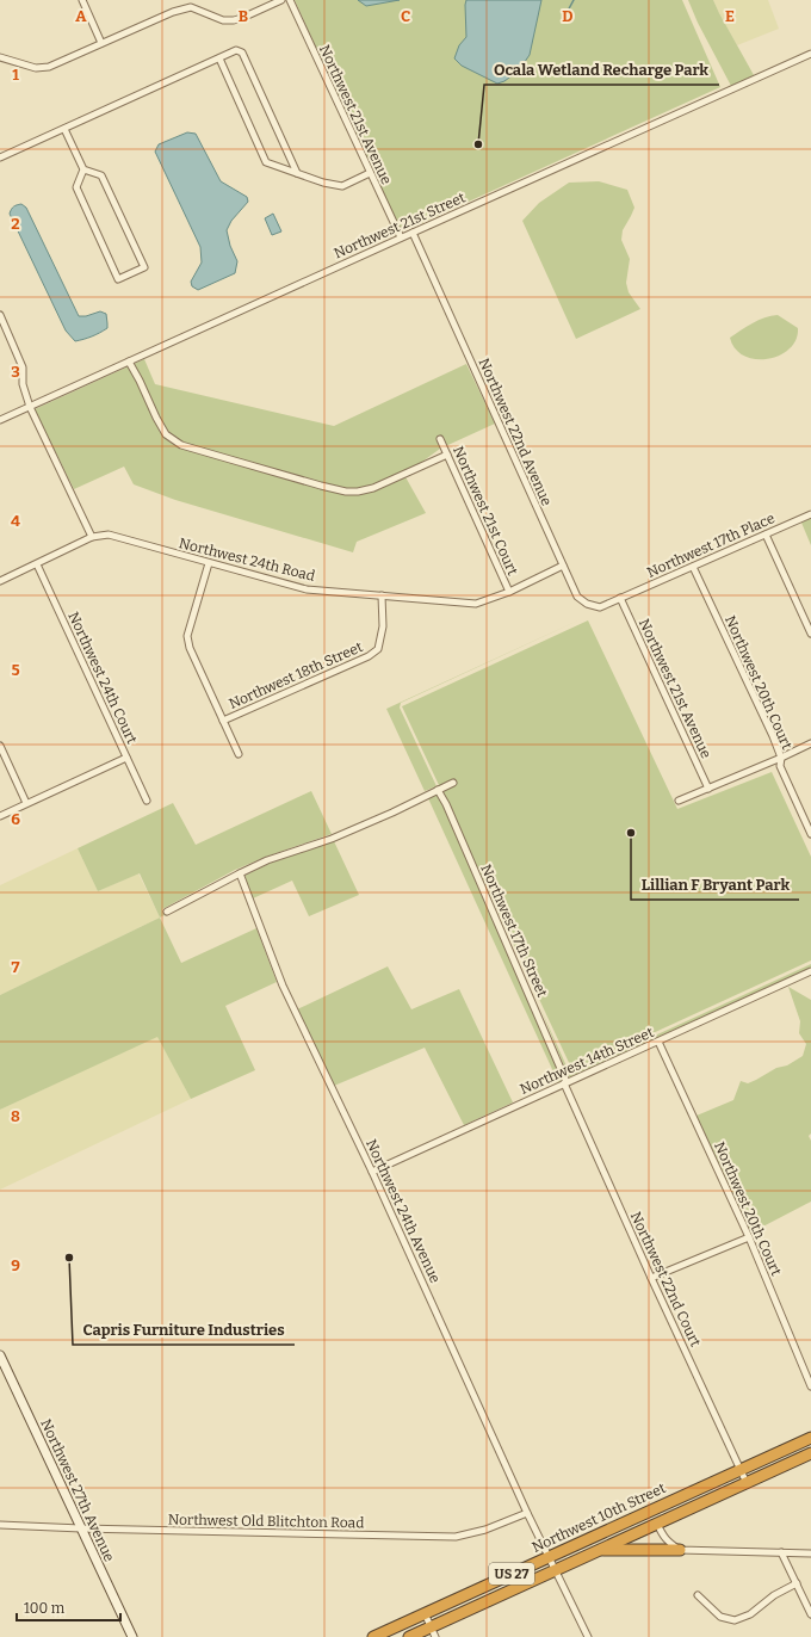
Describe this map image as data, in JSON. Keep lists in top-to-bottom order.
{
  "streets": {
    "highway": ["Northwest 10th Street", "US 27"],
    "street": [
      "Northwest 21st Avenue",
      "Northwest 21st Street",
      "Northwest 22nd Avenue",
      "Northwest 21st Court",
      "Northwest 17th Place",
      "Northwest 24th Road",
      "Northwest 18th Street",
      "Northwest 24th Court",
      "Northwest 20th Court",
      "Northwest 17th Street",
      "Northwest 14th Street",
      "Northwest 24th Avenue",
      "Northwest 22nd Court",
      "Northwest 27th Avenue",
      "Northwest Old Blitchton Road"
    ]
  },
  "crossings": [
    ["Northwest 21st Avenue", "Northwest 21st Street"],
    ["Northwest 21st Avenue", "Northwest 22nd Avenue"],
    ["Northwest 21st Avenue", "Northwest 17th Place"],
    ["Northwest 21st Street", "Northwest 22nd Avenue"],
    ["Northwest 22nd Avenue", "Northwest 17th Place"],
    ["Northwest 22nd Avenue", "Northwest 24th Road"],
    ["Northwest 21st Court", "Northwest 24th Road"],
    ["Northwest 17th Place", "Northwest 20th Court"],
    ["Northwest 24th Road", "Northwest 18th Street"],
    ["Northwest 20th Court", "Northwest 14th Street"],
    ["Northwest 17th Street", "Northwest 14th Street"],
    ["Northwest 17th Street", "Northwest 22nd Court"],
    ["Northwest 14th Street", "Northwest 24th Avenue"],
    ["Northwest 14th Street", "Northwest 22nd Court"],
    ["Northwest 24th Avenue", "Northwest 10th Street"],
    ["Northwest 24th Avenue", "Northwest Old Blitchton Road"],
    ["Northwest 22nd Court", "Northwest 10th Street"],
    ["Northwest 27th Avenue", "Northwest Old Blitchton Road"]
  ],
  "places": ["Ocala Wetland Recharge Park", "Lillian F Bryant Park", "Capris Furniture Industries"],
  "scale_bar": "100 m",
  "grid": {
    "columns": [
      "A",
      "B",
      "C",
      "D",
      "E"
    ],
    "rows": [
      "1",
      "2",
      "3",
      "4",
      "5",
      "6",
      "7",
      "8",
      "9"
    ]
  }
}
